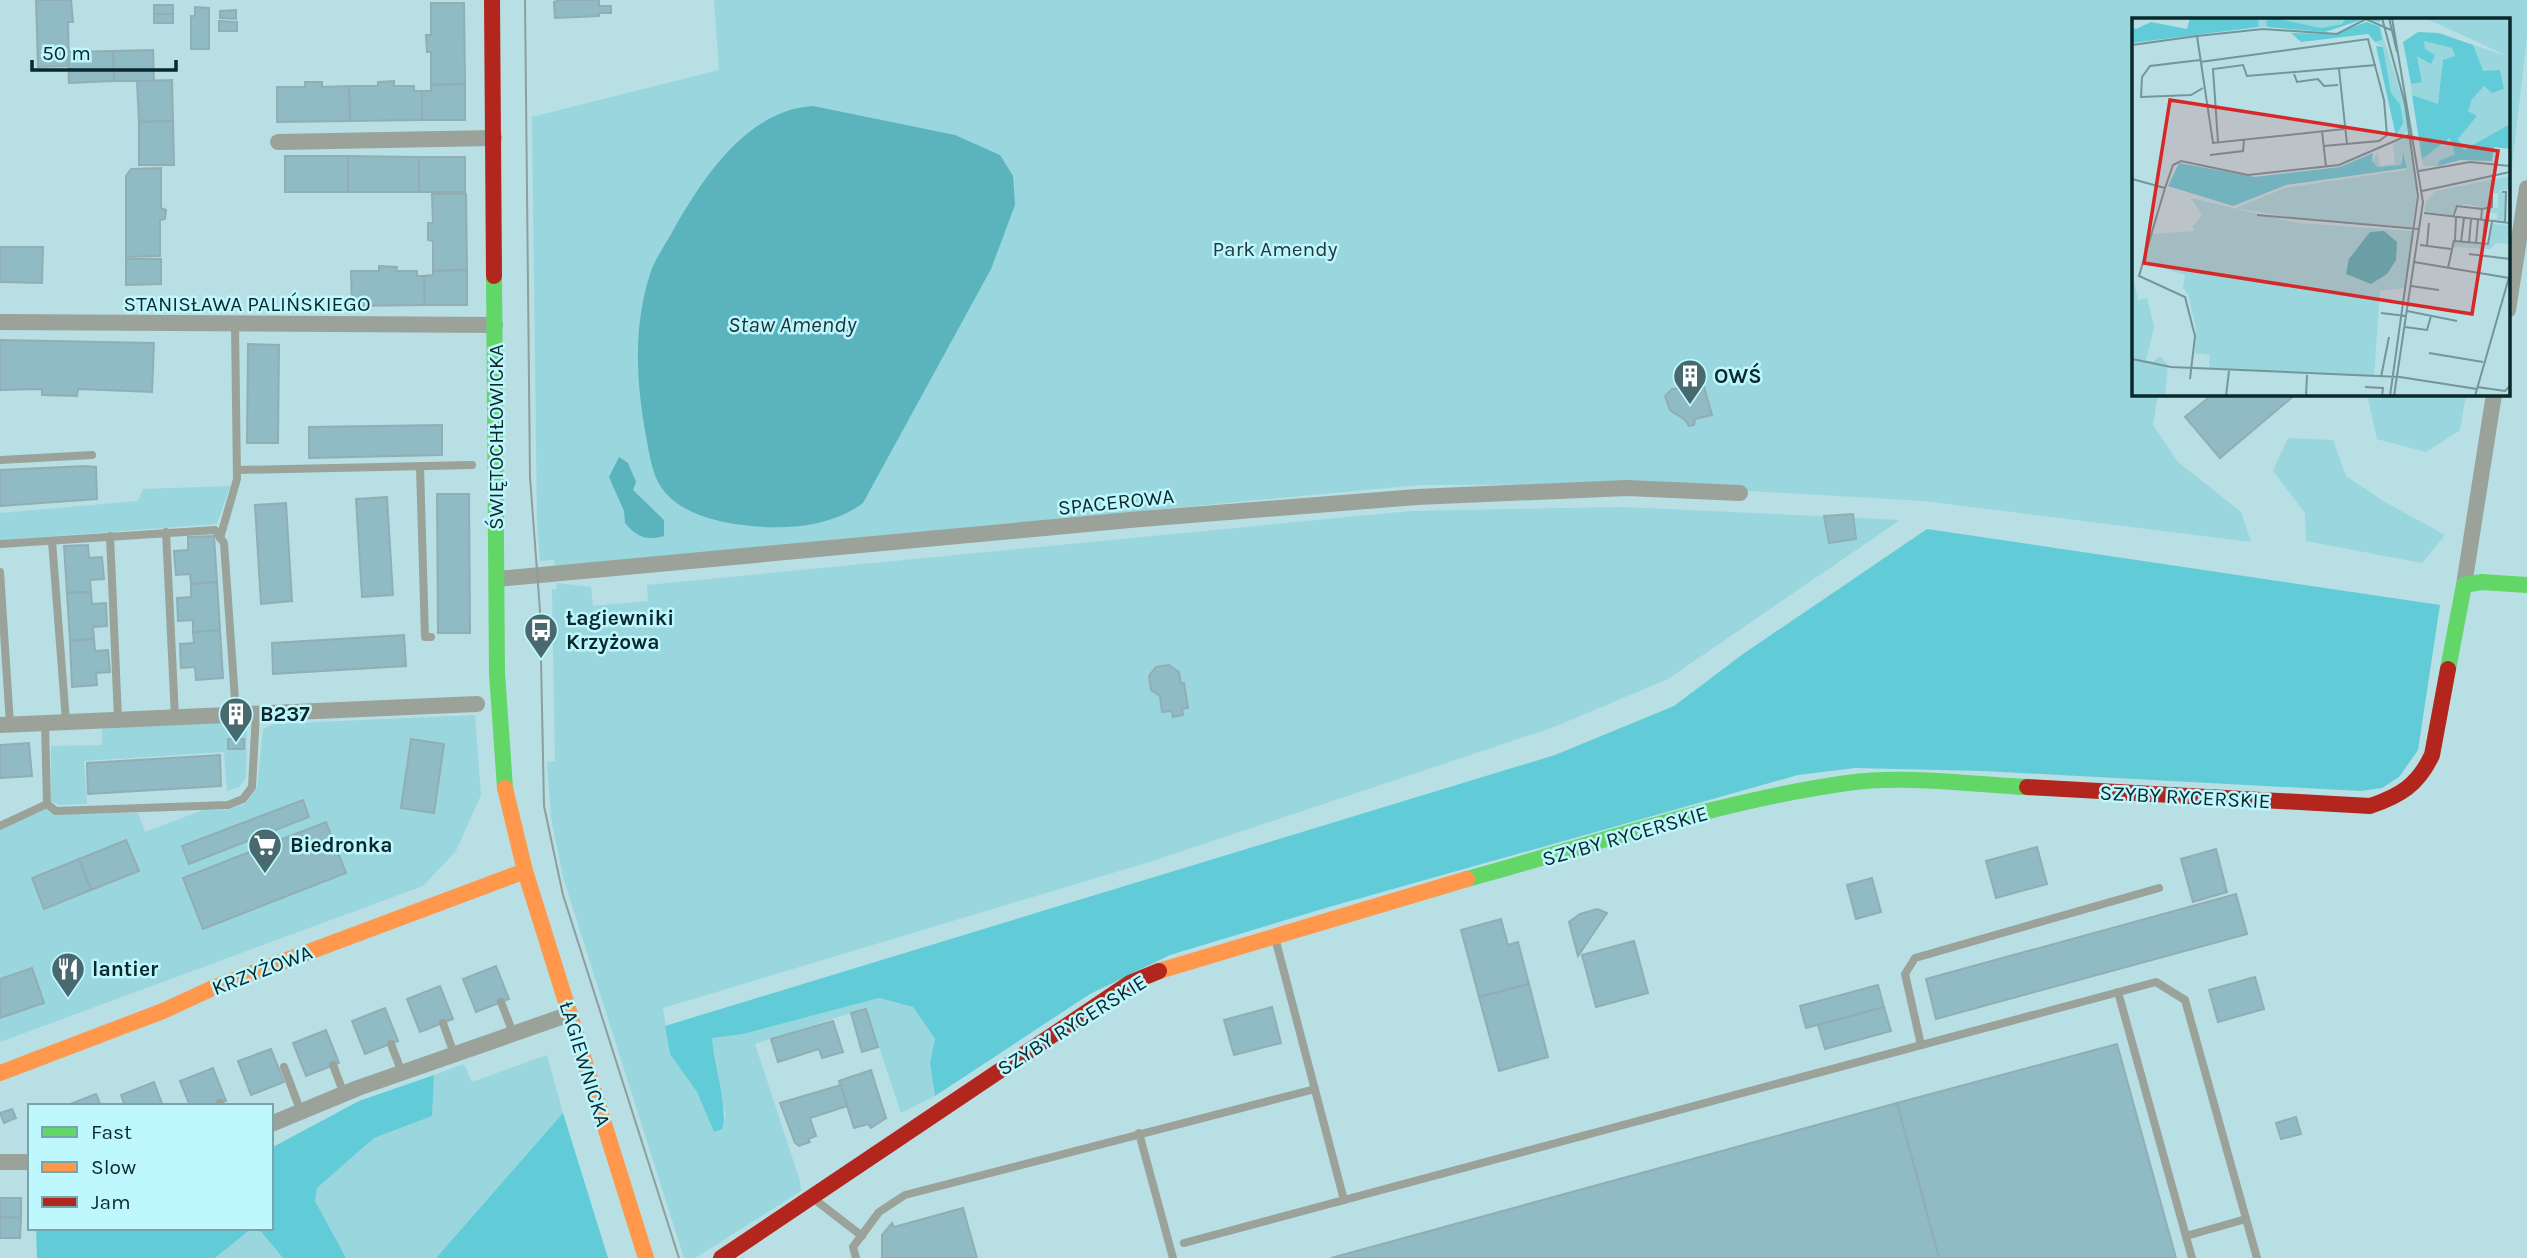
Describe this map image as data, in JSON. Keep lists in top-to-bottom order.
{
  "streets": {
    "street": [
      "STANISŁAWA PALIŃSKIEGO",
      "ŚWIĘTOCHŁOWICKA",
      "SPACEROWA",
      "SZYBY RYCERSKIE",
      "KRZYŻOWA",
      "ŁAGIEWNICKA"
    ]
  },
  "crossings": [
    ["STANISŁAWA PALIŃSKIEGO", "ŚWIĘTOCHŁOWICKA"],
    ["ŚWIĘTOCHŁOWICKA", "SPACEROWA"],
    ["ŚWIĘTOCHŁOWICKA", "KRZYŻOWA"],
    ["ŚWIĘTOCHŁOWICKA", "ŁAGIEWNICKA"],
    ["KRZYŻOWA", "ŁAGIEWNICKA"]
  ],
  "water": ["Staw Amendy"],
  "parks": ["Park Amendy"],
  "places": {
    "building": ["OWŚ", "B237"],
    "bus stop": ["Łagiewniki Krzyżowa"],
    "supermarket": ["Biedronka"],
    "restaurant": ["lantier"]
  },
  "legend": ["Fast", "Slow", "Jam"],
  "scale_bar": "50 m"
}
